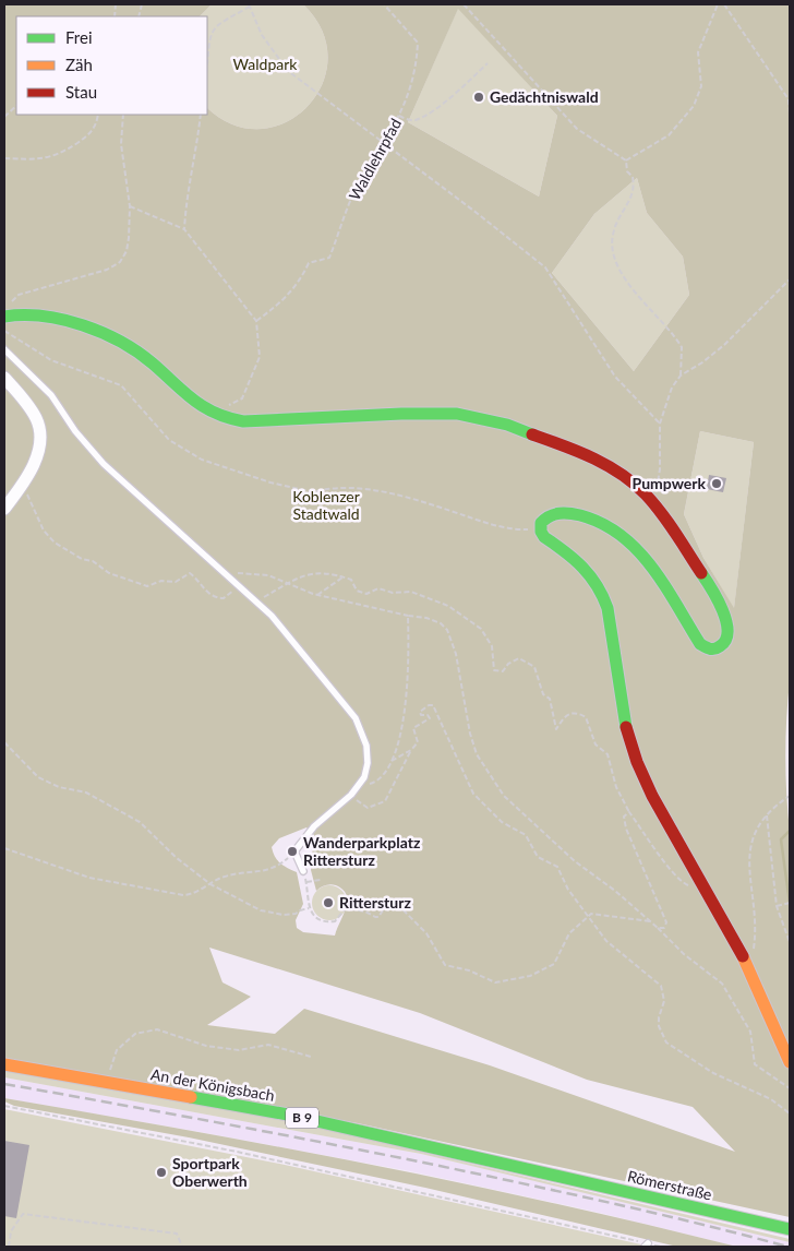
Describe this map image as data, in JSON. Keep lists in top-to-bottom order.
{
  "streets": {
    "street": ["An der Königsbach", "B 9", "Römerstraße"],
    "path": ["Waldlehrpfad"]
  },
  "crossings": [
    ["An der Königsbach", "Römerstraße"]
  ],
  "parks": ["Waldpark", "Koblenzer Stadtwald"],
  "places": [
    "Gedächtniswald",
    "Pumpwerk",
    "Wanderparkplatz Rittersturz",
    "Rittersturz",
    "Sportpark Oberwerth"
  ],
  "legend": ["Frei", "Zäh", "Stau"]
}
